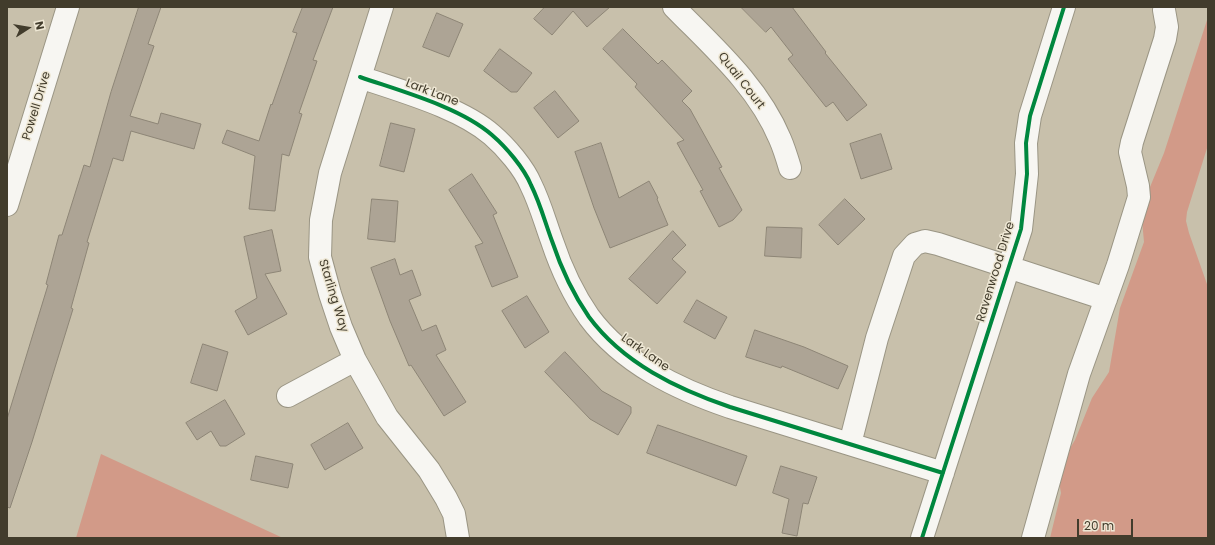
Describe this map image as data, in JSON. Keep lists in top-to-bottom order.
{
  "streets": {
    "street": [
      "Quail Court",
      "Lark Lane",
      "Powell Drive",
      "Ravenwood Drive",
      "Starling Way"
    ]
  },
  "crossings": [
    ["Lark Lane", "Ravenwood Drive"],
    ["Lark Lane", "Starling Way"]
  ],
  "scale_bar": "20 m",
  "north": "right"
}
